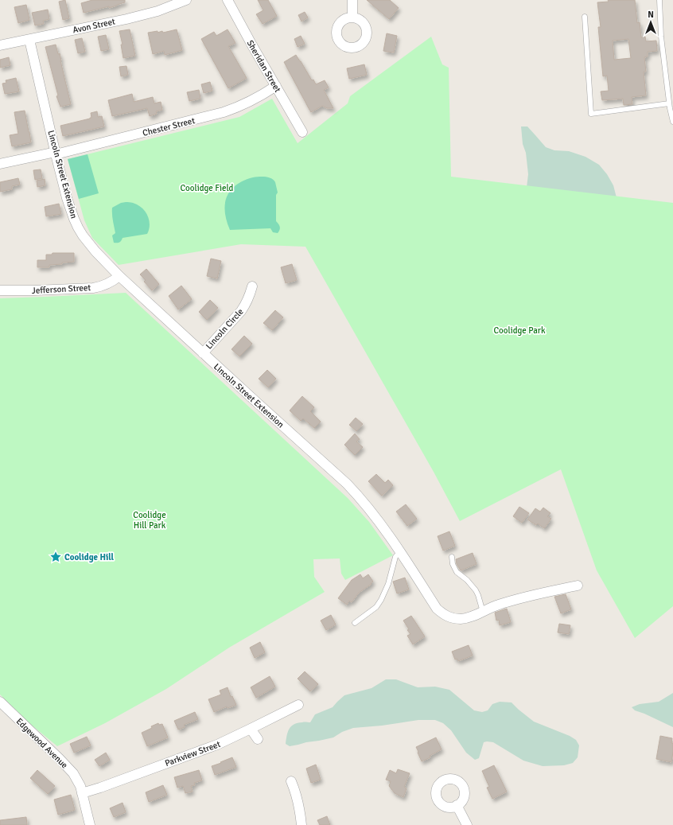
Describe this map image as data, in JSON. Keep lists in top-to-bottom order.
{
  "streets": {
    "street": [
      "Avon Street",
      "Sheridan Street",
      "Chester Street",
      "Lincoln Street Extension",
      "Jefferson Street",
      "Lincoln Circle",
      "Edgewood Avenue",
      "Parkview Street"
    ]
  },
  "crossings": [
    ["Avon Street", "Lincoln Street Extension"],
    ["Sheridan Street", "Chester Street"],
    ["Chester Street", "Lincoln Street Extension"],
    ["Lincoln Street Extension", "Jefferson Street"],
    ["Lincoln Street Extension", "Lincoln Circle"],
    ["Edgewood Avenue", "Parkview Street"]
  ],
  "parks": ["Coolidge Field", "Coolidge Park", "Coolidge Hill Park"],
  "places": {
    "place": ["Coolidge Hill"]
  },
  "north": "top"
}
